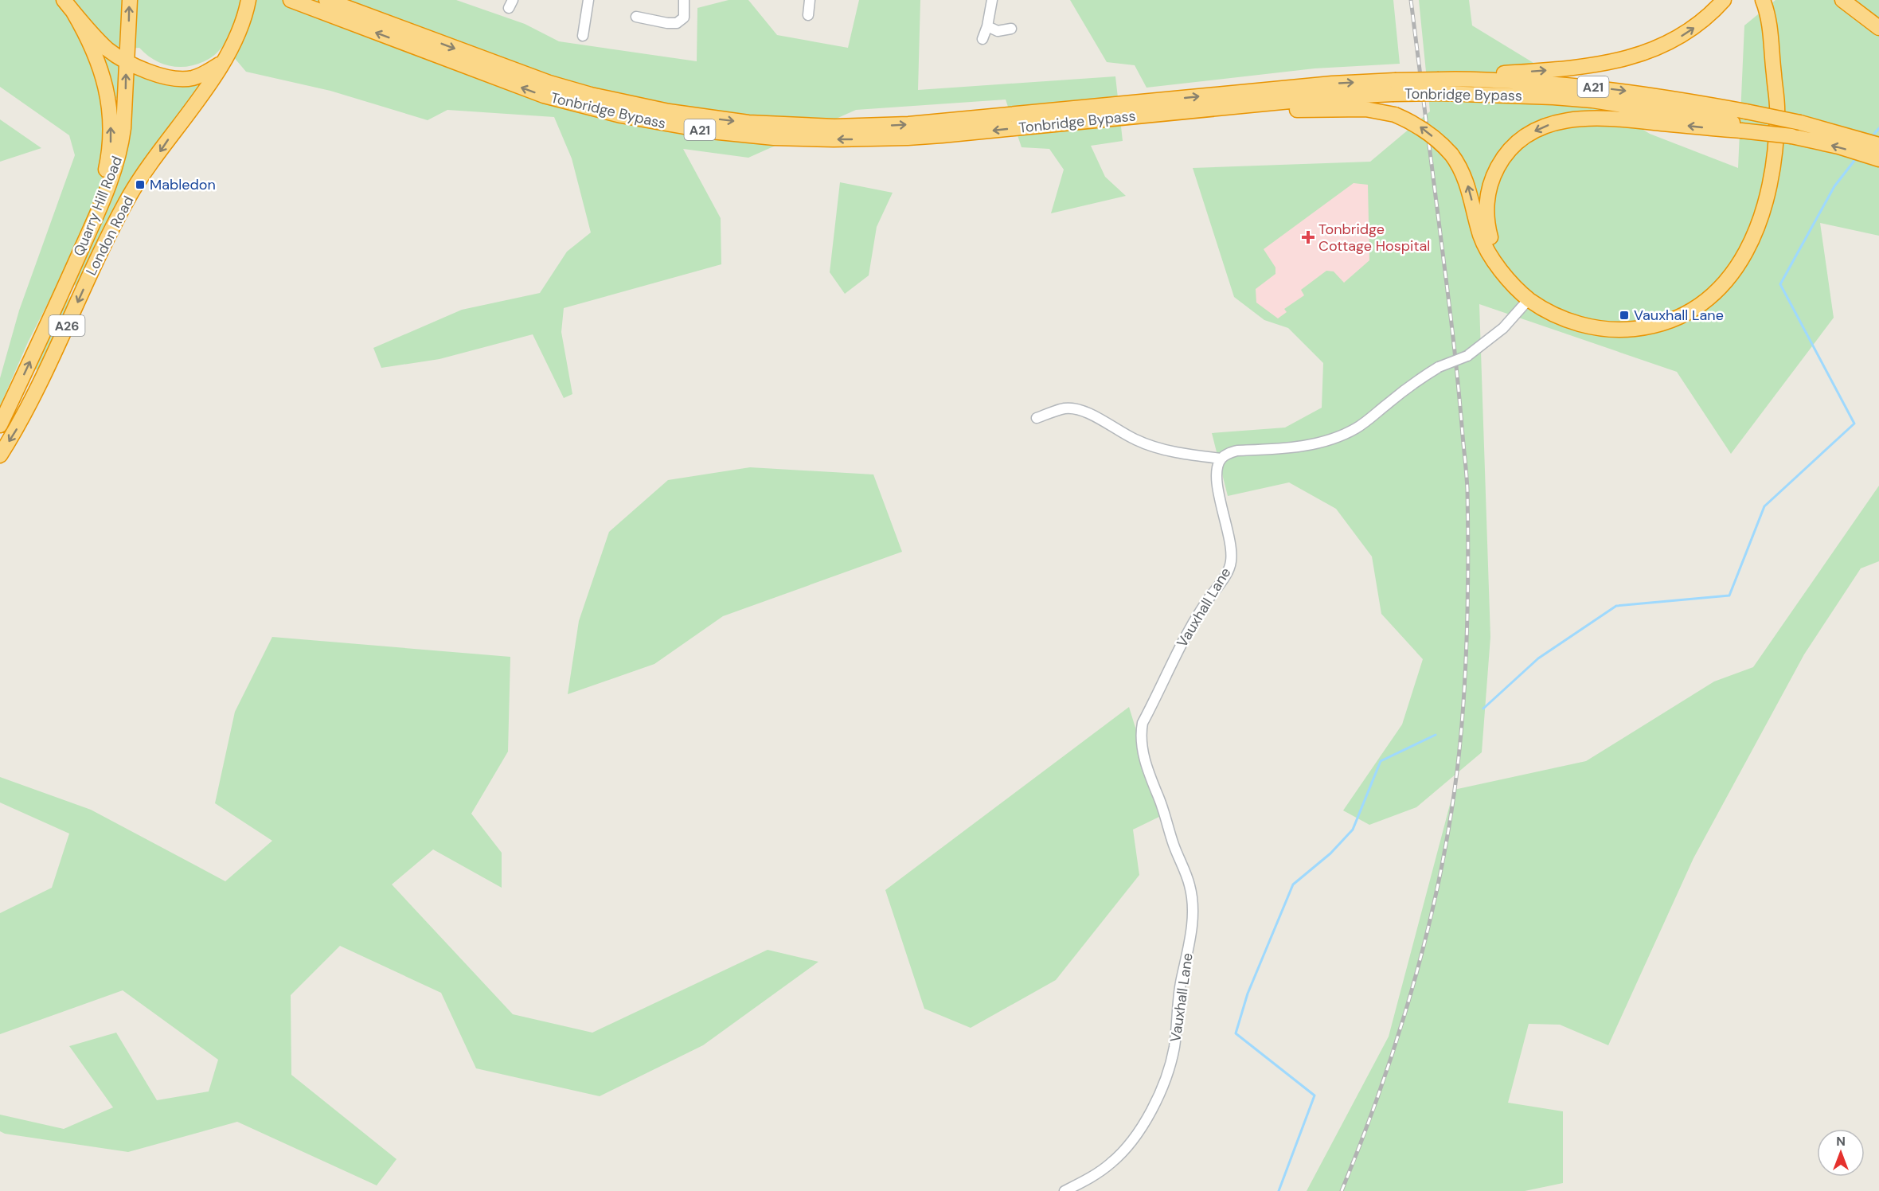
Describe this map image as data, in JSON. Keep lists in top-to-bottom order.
{
  "streets": {
    "highway": [
      "A21",
      "Tonbridge Bypass",
      "Quarry Hill Road",
      "London Road",
      "A26"
    ],
    "street": ["Vauxhall Lane"]
  },
  "one_way": ["Quarry Hill Road", "London Road"],
  "places": {
    "transit": ["Mabledon", "Vauxhall Lane"],
    "health": ["Tonbridge Cottage Hospital"]
  },
  "north": "top"
}
